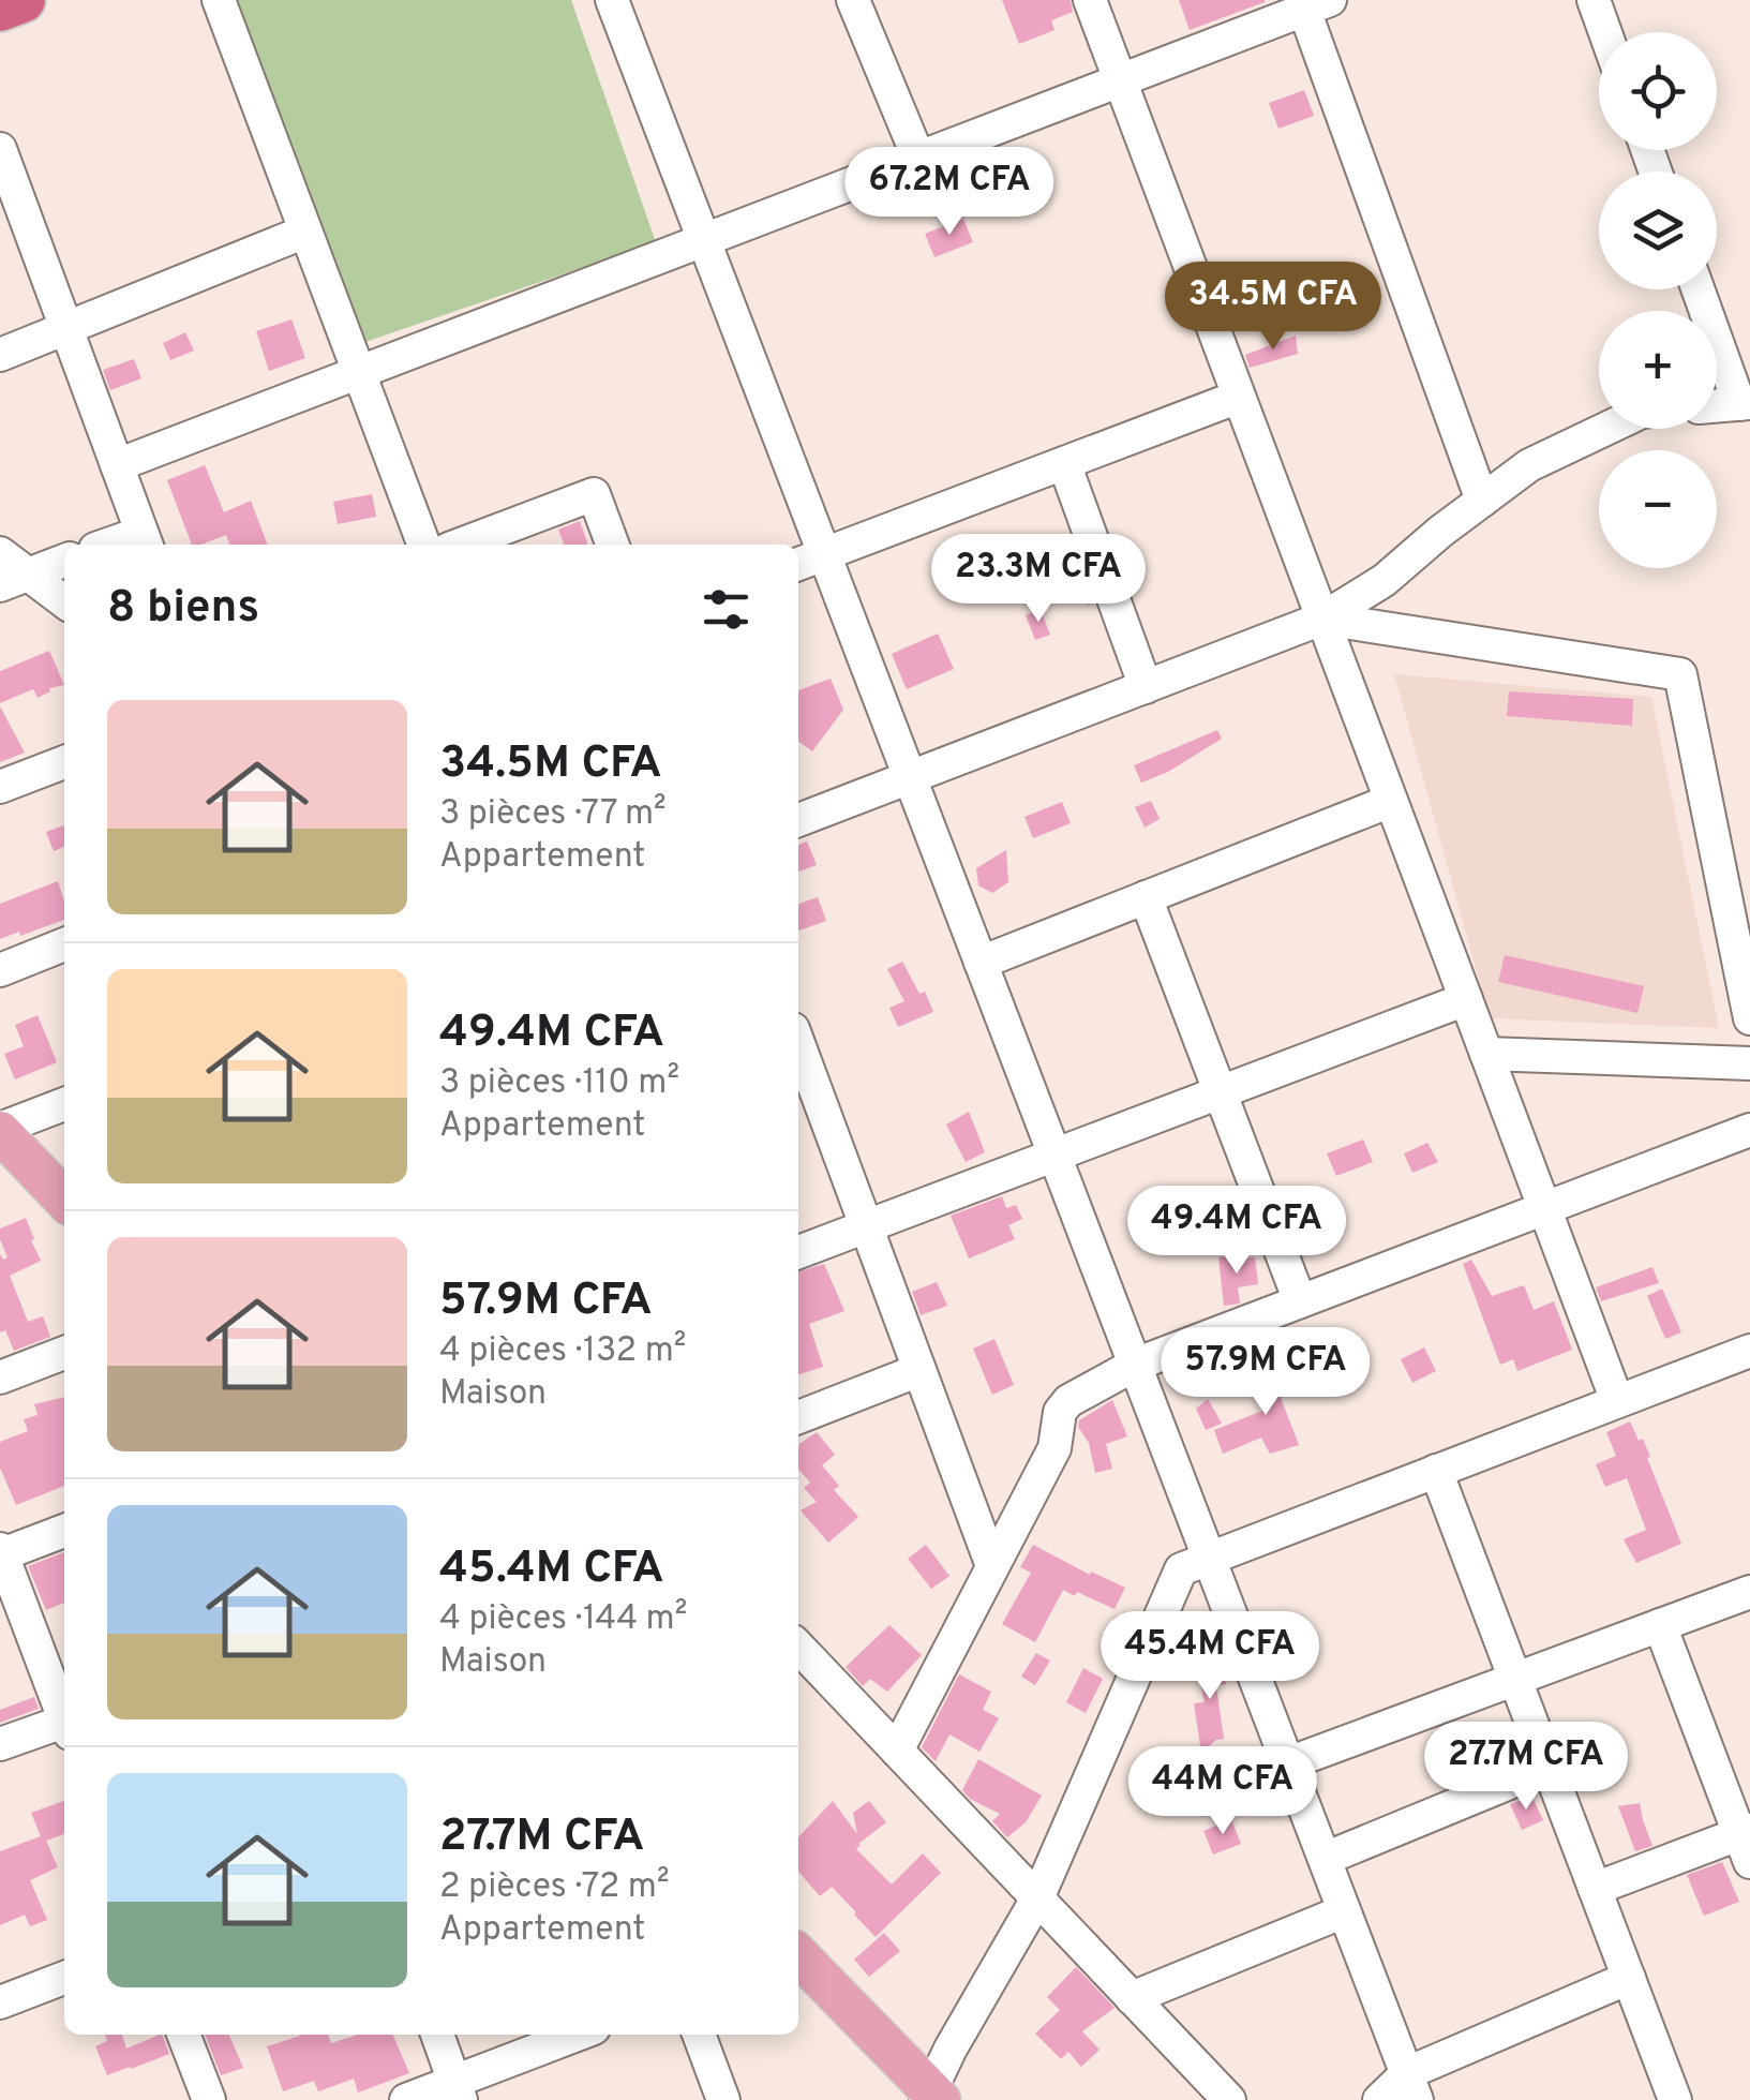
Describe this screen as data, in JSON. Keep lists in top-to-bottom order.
{
  "page": {
    "map_buttons": ["+", "−"],
    "price": [
      "67.2M CFA",
      "34.5M CFA",
      "23.3M CFA",
      "49.4M CFA",
      "57.9M CFA",
      "45.4M CFA",
      "27.7M CFA",
      "44M CFA"
    ],
    "heading": "8 biens",
    "list": [
      {
        "name": "34.5M CFA",
        "note": "3 pièces · 77 m² · Appartement"
      },
      {
        "name": "49.4M CFA",
        "note": "3 pièces · 110 m² · Appartement"
      },
      {
        "name": "57.9M CFA",
        "note": "4 pièces · 132 m² · Maison"
      },
      {
        "name": "45.4M CFA",
        "note": "4 pièces · 144 m² · Maison"
      },
      {
        "name": "27.7M CFA",
        "note": "2 pièces · 72 m² · Appartement"
      }
    ]
  }
}
